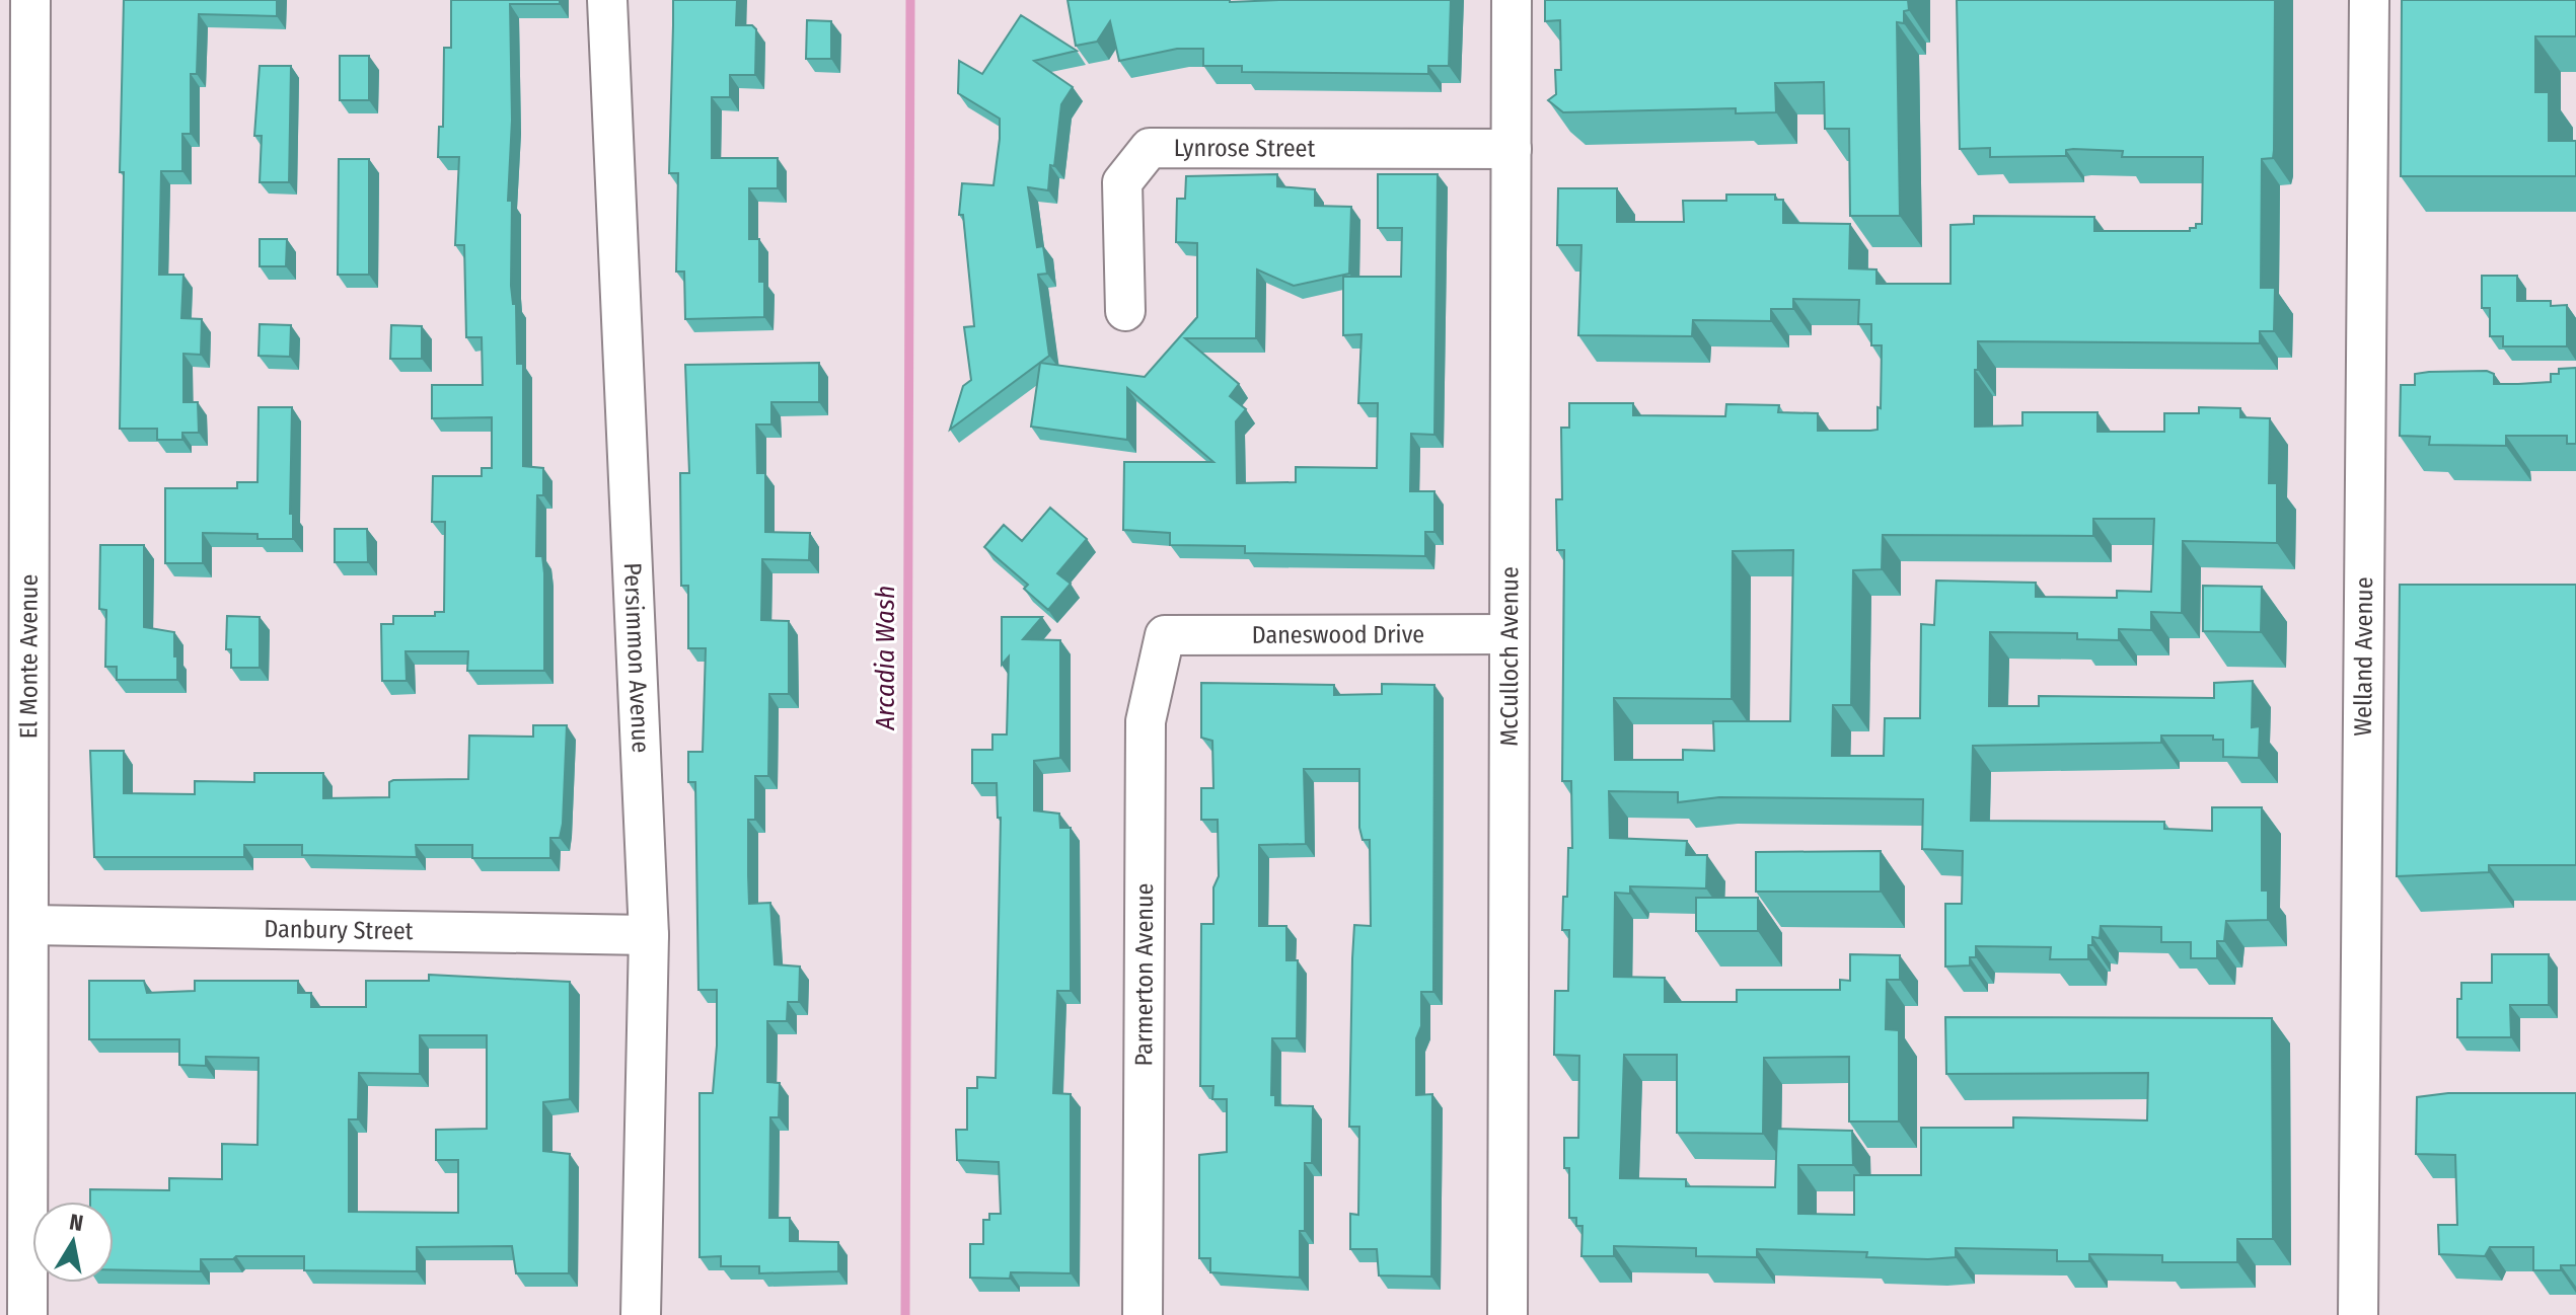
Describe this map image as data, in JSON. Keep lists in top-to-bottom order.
{
  "streets": {
    "street": [
      "Lynrose Street",
      "Daneswood Drive",
      "El Monte Avenue",
      "Persimmon Avenue",
      "McCulloch Avenue",
      "Welland Avenue",
      "Danbury Street",
      "Parmerton Avenue"
    ]
  },
  "crossings": [
    ["Lynrose Street", "McCulloch Avenue"],
    ["Daneswood Drive", "McCulloch Avenue"],
    ["Daneswood Drive", "Parmerton Avenue"],
    ["El Monte Avenue", "Danbury Street"],
    ["Persimmon Avenue", "Danbury Street"]
  ],
  "water": ["Arcadia Wash"],
  "north": "top"
}
